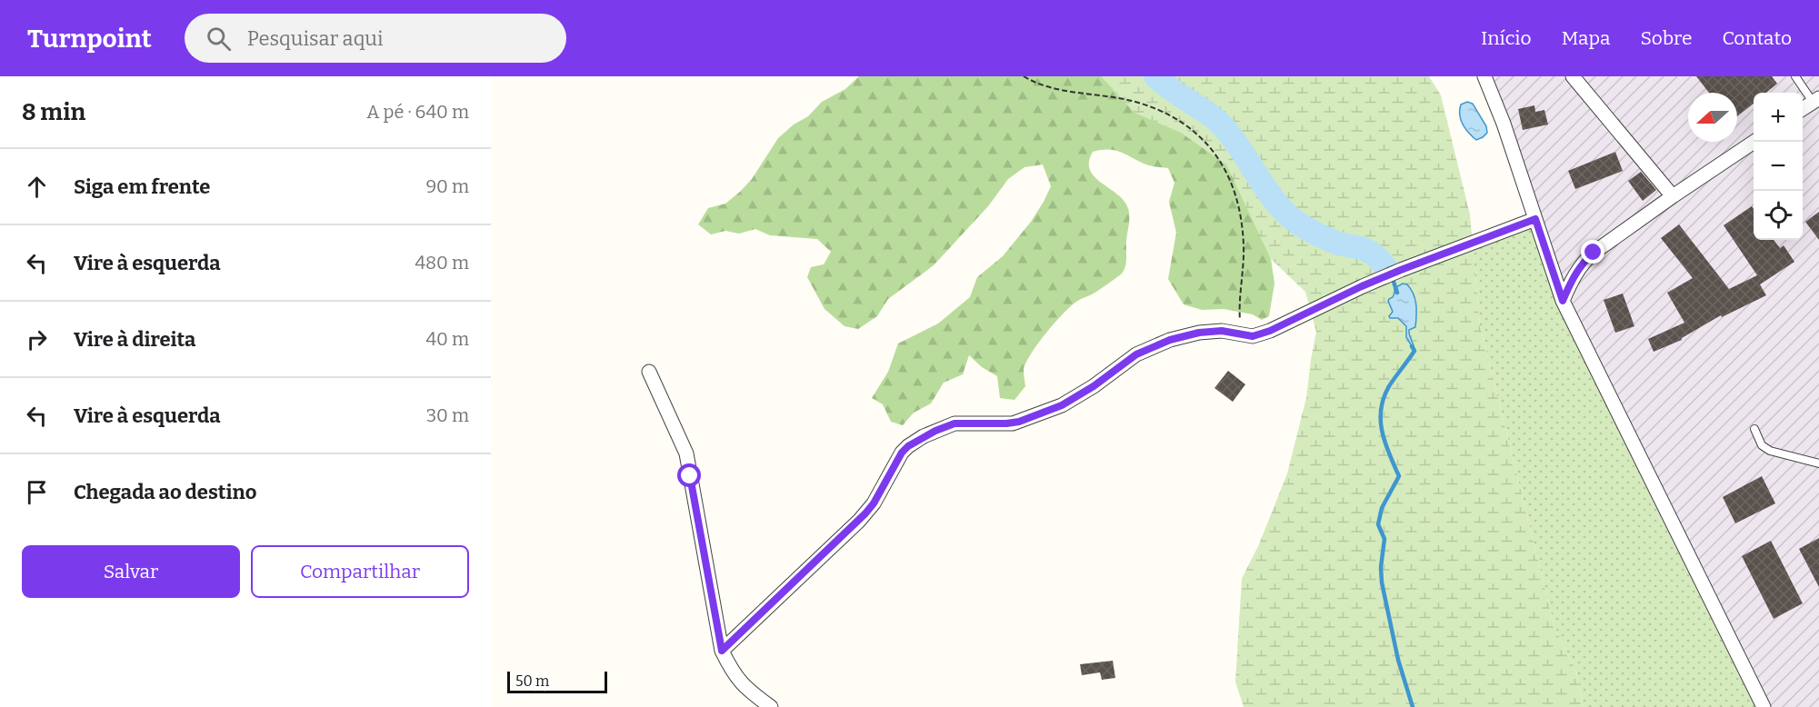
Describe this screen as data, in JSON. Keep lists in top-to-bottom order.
{
  "scale_bar": "50 m",
  "north": "left",
  "page": {
    "header": "Turnpoint",
    "search": "Pesquisar aqui",
    "nav": [
      "Início",
      "Mapa",
      "Sobre",
      "Contato"
    ],
    "heading": ["8 min", "A pé · 640 m"],
    "map_buttons": ["+", "−"],
    "list": [
      ["Siga em frente", "90 m"],
      ["Vire à esquerda", "480 m"],
      ["Vire à direita", "40 m"],
      ["Vire à esquerda", "30 m"],
      "Chegada ao destino"
    ],
    "buttons": ["Salvar", "Compartilhar"],
    "scale": "50 m"
  }
}
